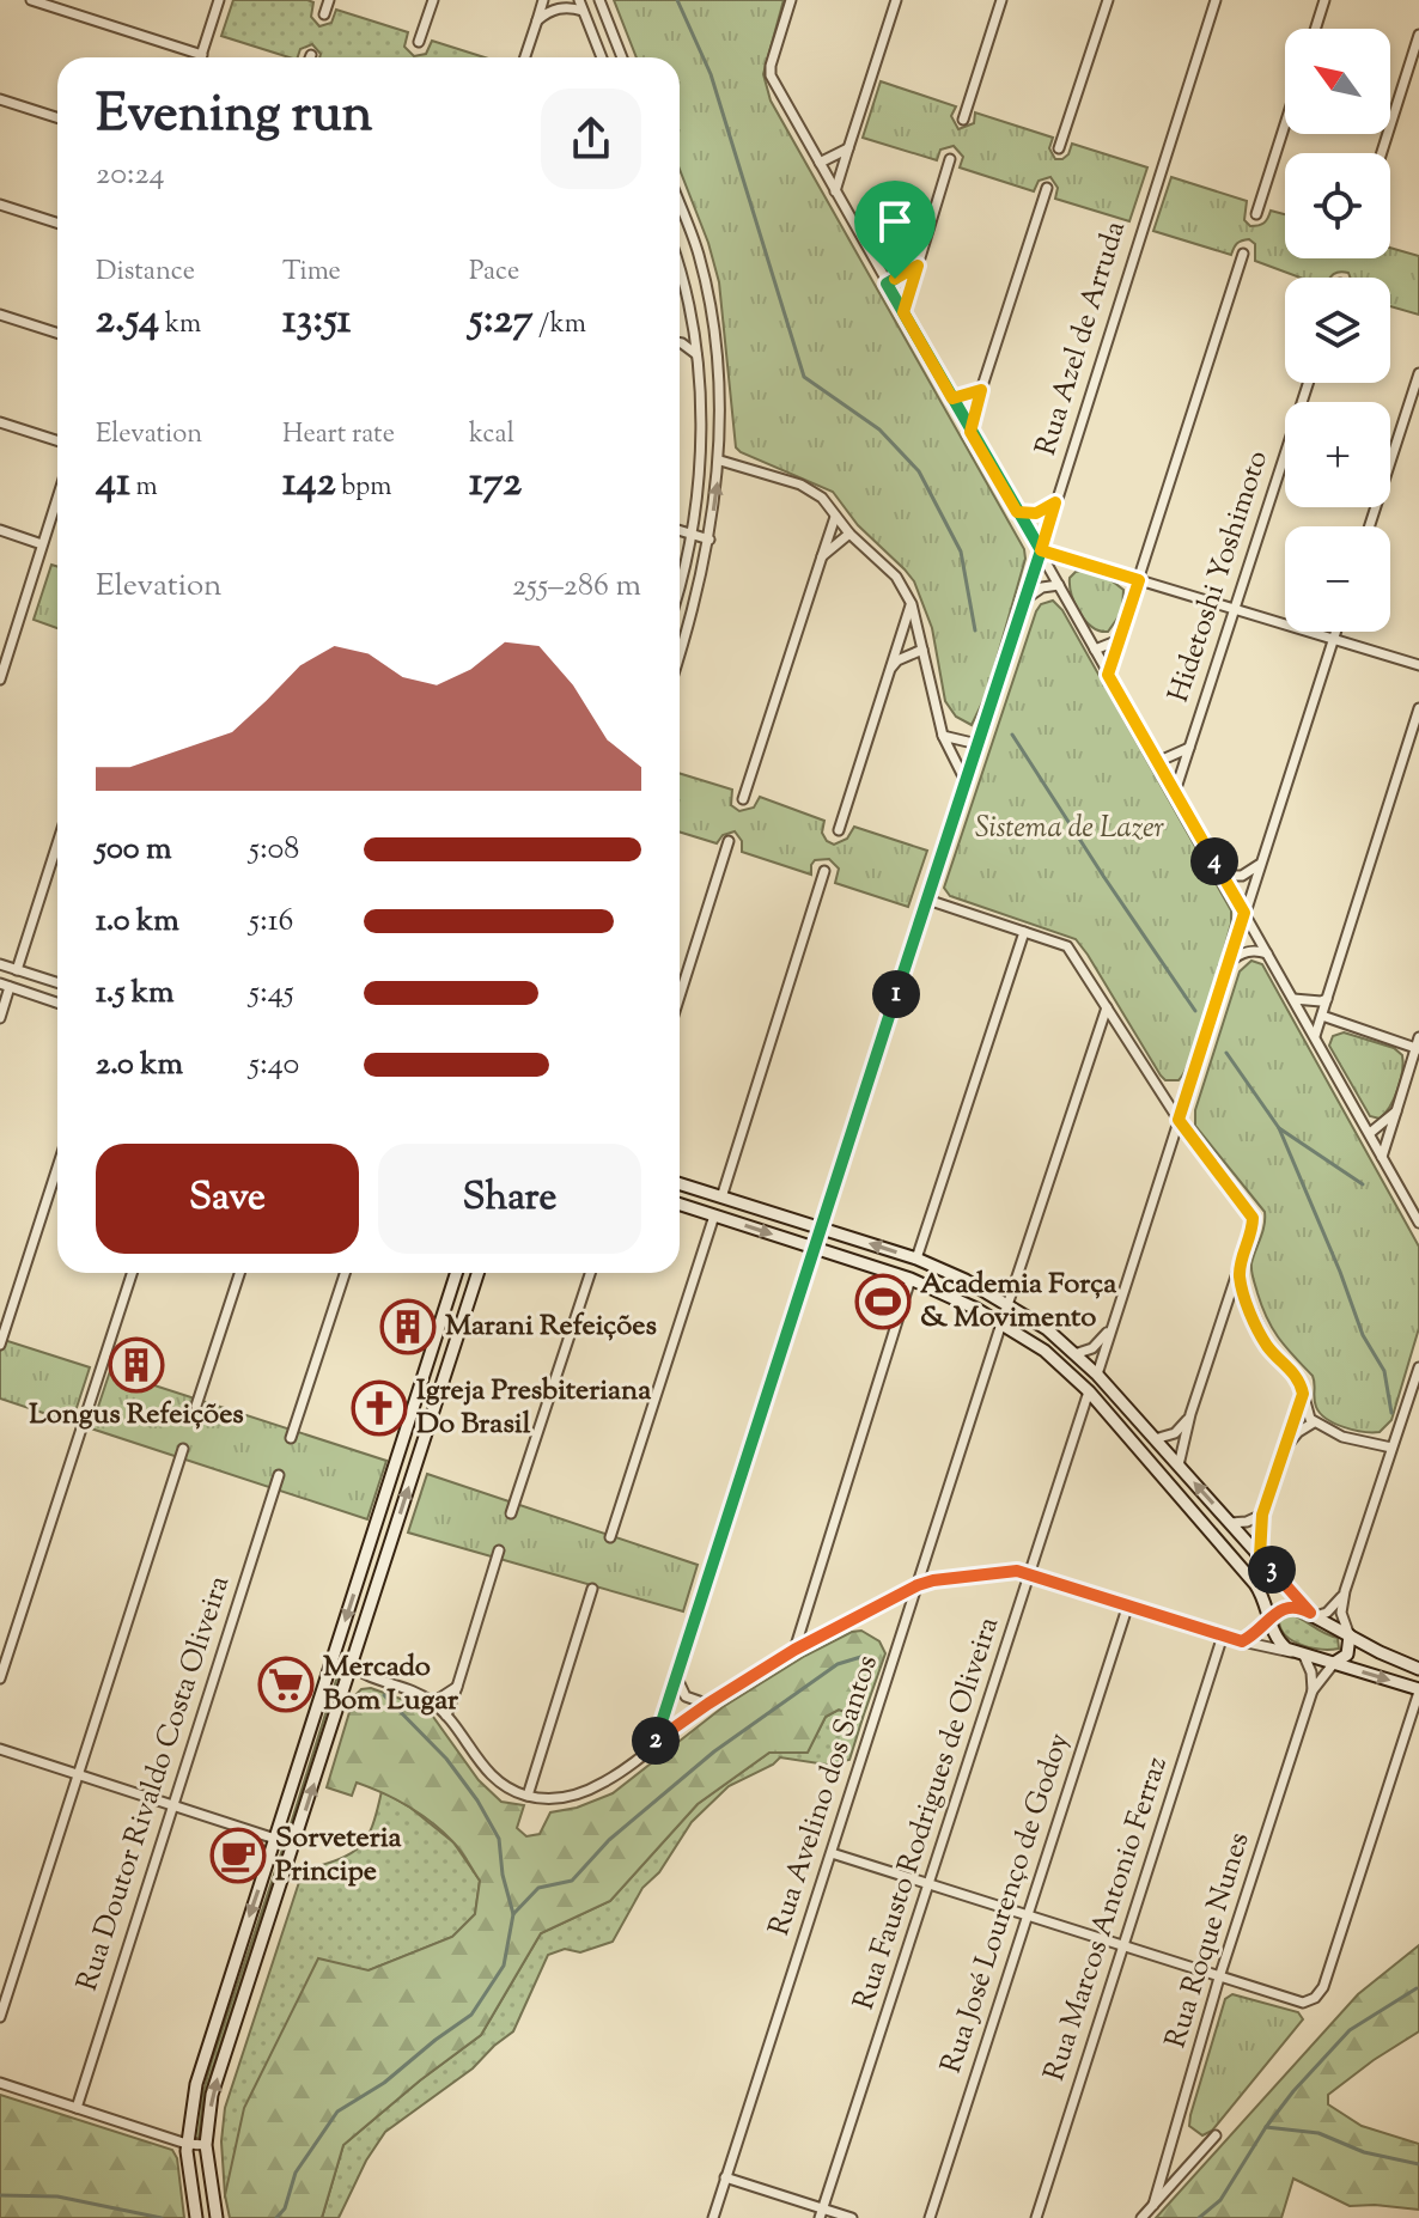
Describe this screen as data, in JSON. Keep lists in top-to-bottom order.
{
  "streets": {
    "main road": ["Rua Roque Nunes"],
    "street": [
      "Rua Azel de Arruda",
      "Hidetoshi Yoshimoto",
      "Rua Doutor Rivaldo Costa Oliveira",
      "Rua Avelino dos Santos",
      "Rua Fausto Rodrigues de Oliveira",
      "Rua José Lourenço de Godoy",
      "Rua Marcos Antonio Ferraz"
    ]
  },
  "parks": ["Sistema de Lazer"],
  "places": {
    "sports": ["Academia Força & Movimento"],
    "building": ["Marani Refeições", "Longus Refeições"],
    "church": ["Igreja Presbiteriana Do Brasil"],
    "supermarket": ["Mercado Bom Lugar"],
    "cafe": ["Sorveteria Principe"]
  },
  "north": "top left",
  "page": {
    "map_buttons": ["+", "−"],
    "heading": ["Evening run", "20:24"],
    "stats": [
      ["Distance", "2.54 km"],
      ["Time", "13:51"],
      ["Pace", "5:27 /km"],
      ["Elevation", "41 m"],
      ["Heart rate", "142 bpm"],
      ["kcal", "172"]
    ],
    "chart": ["Elevation", "255–286 m"],
    "list": [
      {
        "name": "500 m",
        "note": "5:08"
      },
      {
        "name": "1.0 km",
        "note": "5:16"
      },
      {
        "name": "1.5 km",
        "note": "5:45"
      },
      {
        "name": "2.0 km",
        "note": "5:40"
      }
    ],
    "pins": [
      "4",
      "1",
      "3",
      "2"
    ],
    "buttons": ["Save", "Share"]
  }
}
